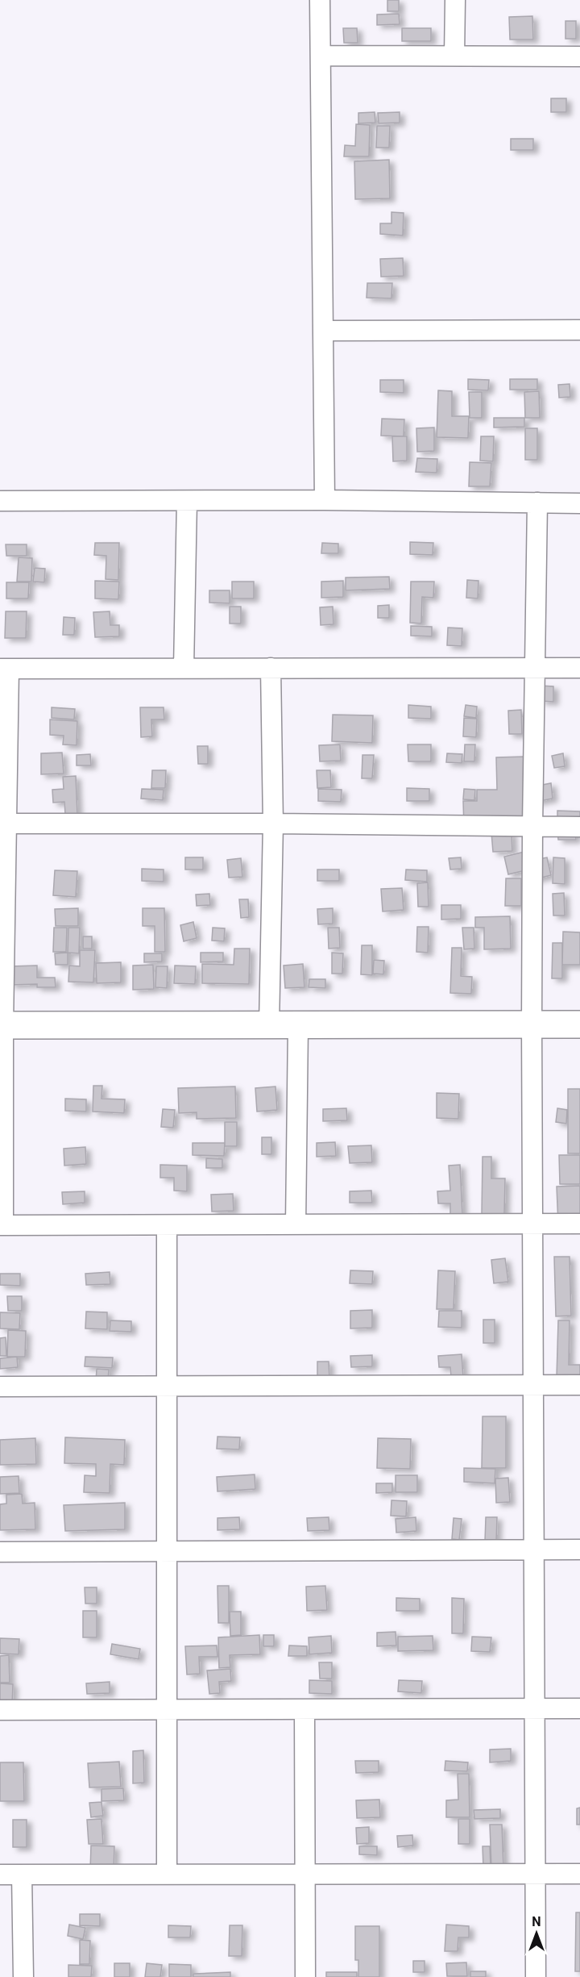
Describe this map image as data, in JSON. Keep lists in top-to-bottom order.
{
  "north": "top"
}
